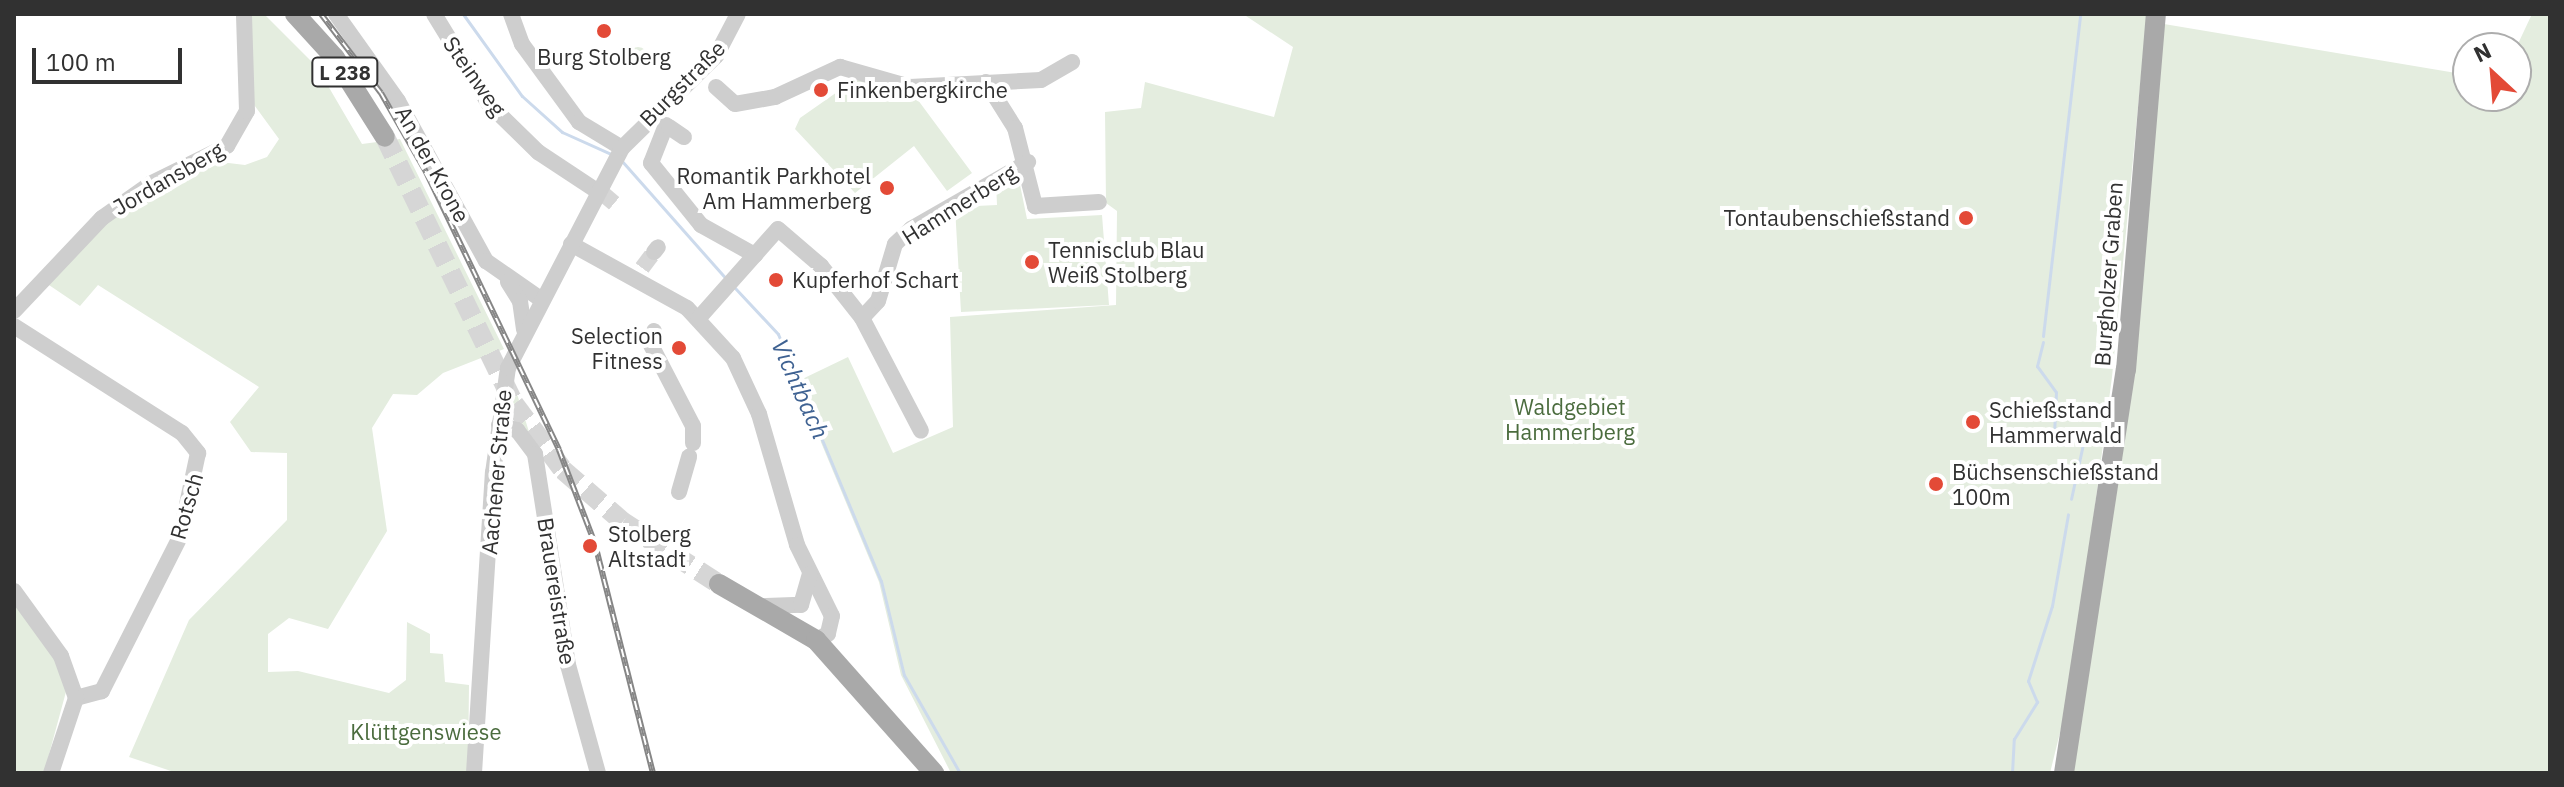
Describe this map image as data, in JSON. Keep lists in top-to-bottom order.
{
  "streets": {
    "main road": ["L 238", "Burgholzer Graben"],
    "street": [
      "Steinweg",
      "Burgstraße",
      "An der Krone",
      "Jordansberg",
      "Hammerberg",
      "Aachener Straße",
      "Rotsch",
      "Brauereistraße"
    ]
  },
  "crossings": [
    ["Steinweg", "Burgstraße"],
    ["Steinweg", "Aachener Straße"],
    ["Burgstraße", "Aachener Straße"],
    ["An der Krone", "Aachener Straße"],
    ["Aachener Straße", "Brauereistraße"]
  ],
  "water": ["Vichtbach"],
  "parks": ["Waldgebiet Hammerberg", "Klüttgenswiese"],
  "places": [
    "Burg Stolberg",
    "Finkenbergkirche",
    "Romantik Parkhotel Am Hammerberg",
    "Tontaubenschießstand",
    "Tennisclub Blau Weiß Stolberg",
    "Kupferhof Schart",
    "Selection Fitness",
    "Schießstand Hammerwald",
    "Büchsenschießstand 100m",
    "Stolberg Altstadt"
  ],
  "scale_bar": "100 m",
  "north": "top left"
}
